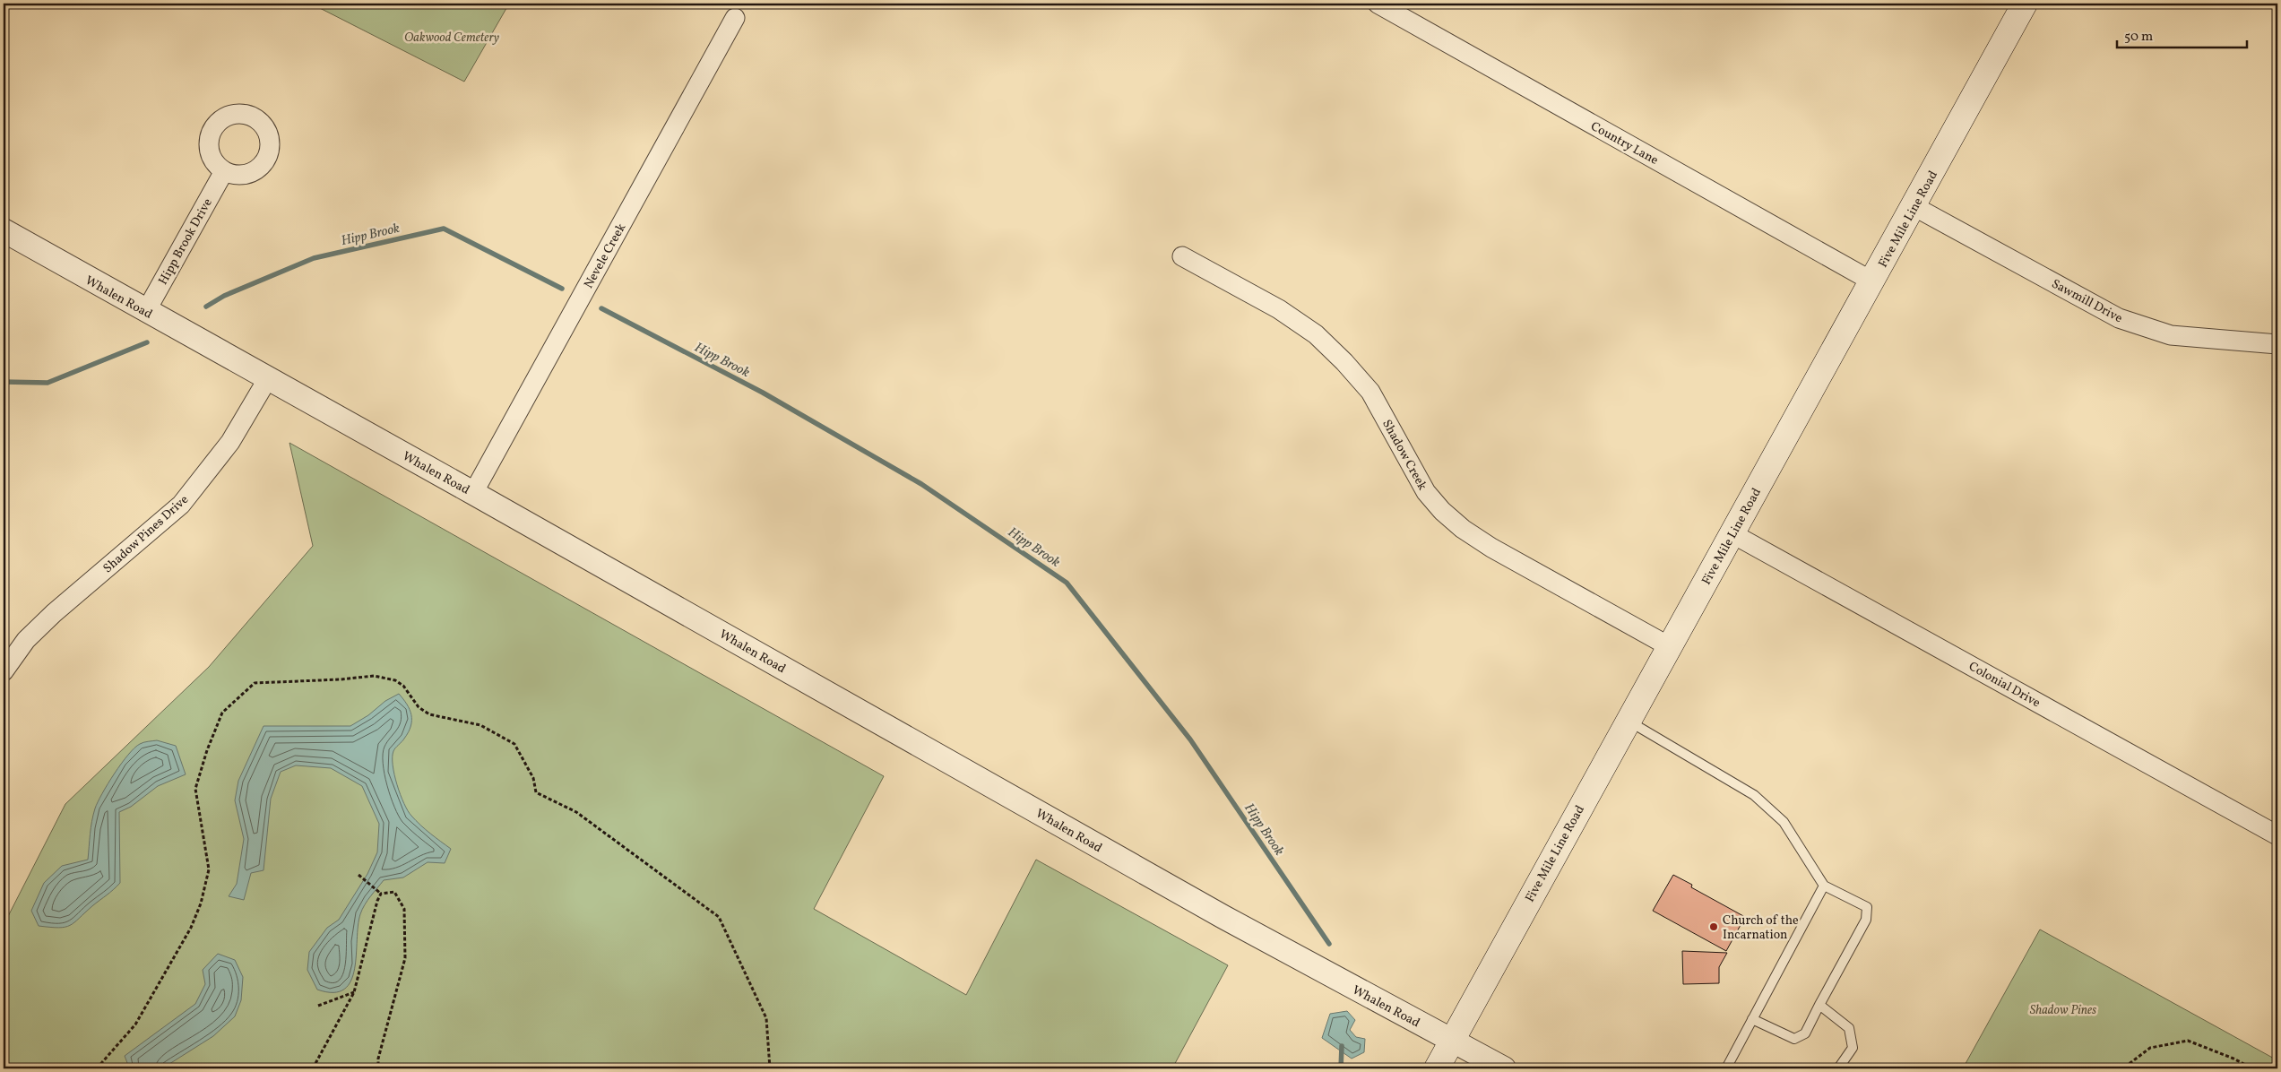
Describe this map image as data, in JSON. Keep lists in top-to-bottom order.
{
  "streets": {
    "main road": ["Five Mile Line Road"],
    "street": [
      "Country Lane",
      "Hipp Brook Drive",
      "Nevele Creek",
      "Whalen Road",
      "Sawmill Drive",
      "Shadow Creek",
      "Shadow Pines Drive",
      "Colonial Drive"
    ]
  },
  "crossings": [
    ["Country Lane", "Five Mile Line Road"],
    ["Five Mile Line Road", "Whalen Road"],
    ["Five Mile Line Road", "Sawmill Drive"],
    ["Five Mile Line Road", "Shadow Creek"],
    ["Five Mile Line Road", "Colonial Drive"],
    ["Hipp Brook Drive", "Whalen Road"],
    ["Nevele Creek", "Whalen Road"],
    ["Whalen Road", "Shadow Pines Drive"]
  ],
  "water": ["Hipp Brook"],
  "parks": ["Oakwood Cemetery", "Shadow Pines"],
  "places": ["Church of the Incarnation"],
  "scale_bar": "50 m"
}
